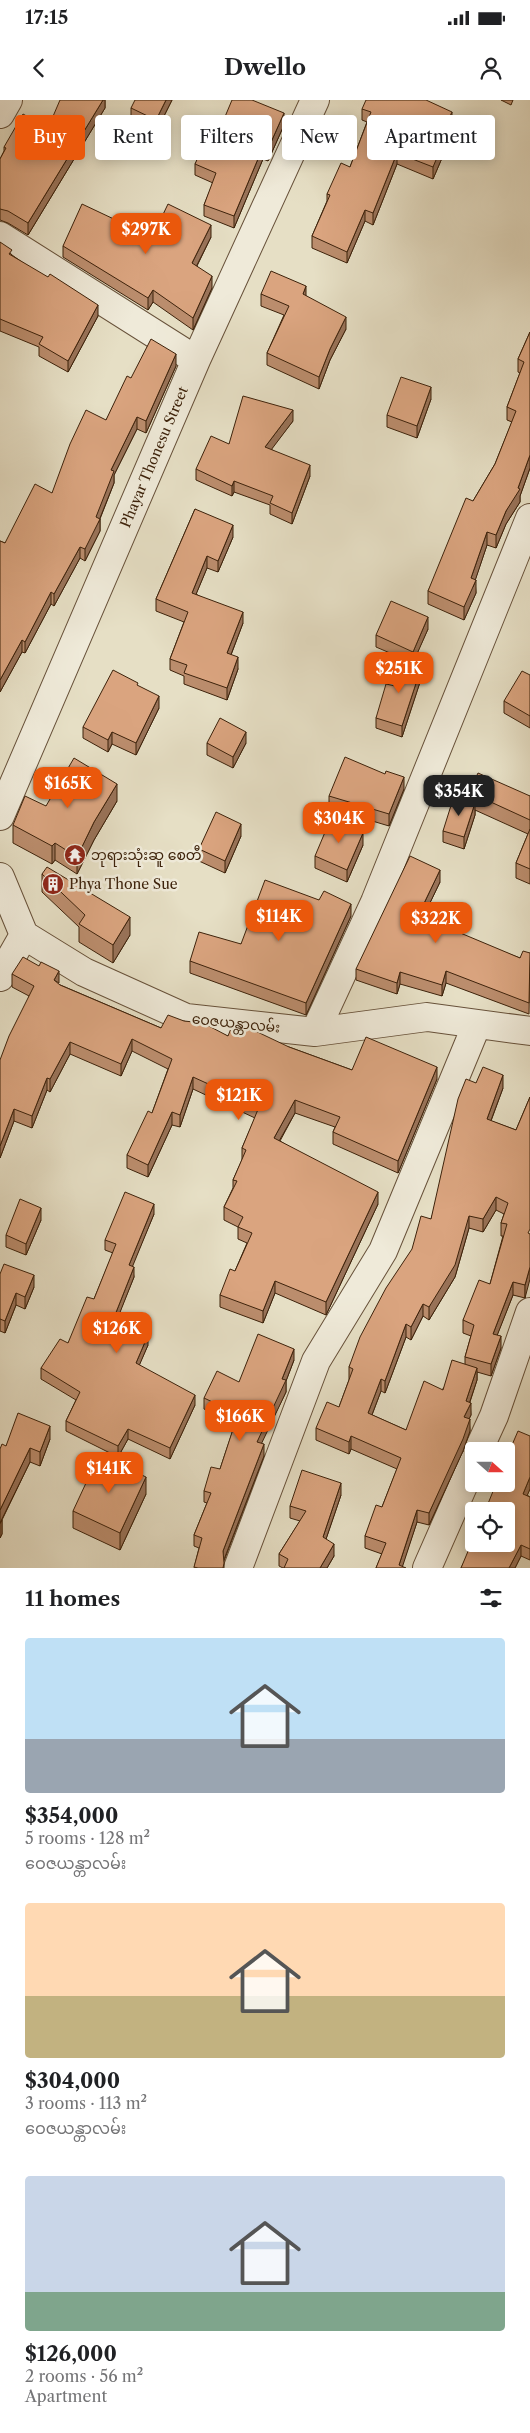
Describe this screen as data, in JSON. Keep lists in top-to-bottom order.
{
  "streets": {
    "street": ["Phayar Thonesu Street", "ဝေဇယန္တာလမ်း"]
  },
  "places": {
    "temple": ["ဘုရားသုံးဆူ စေတီ"],
    "building": ["Phya Thone Sue"]
  },
  "north": "right",
  "page": {
    "status": "17:15",
    "header": "Dwello",
    "chip": [
      "Buy",
      "Rent",
      "Filters",
      "New",
      "Apartment"
    ],
    "price": [
      "$297K",
      "$251K",
      "$165K",
      "$354K",
      "$304K",
      "$114K",
      "$322K",
      "$121K",
      "$126K",
      "$166K",
      "$141K"
    ],
    "heading": "11 homes",
    "list": [
      {
        "name": "$354,000",
        "note": "5 rooms · 128 m² · ဝေဇယန္တာလမ်း"
      },
      {
        "name": "$304,000",
        "note": "3 rooms · 113 m² · ဝေဇယန္တာလမ်း"
      },
      {
        "name": "$126,000",
        "note": "2 rooms · 56 m² · Apartment"
      }
    ]
  }
}
